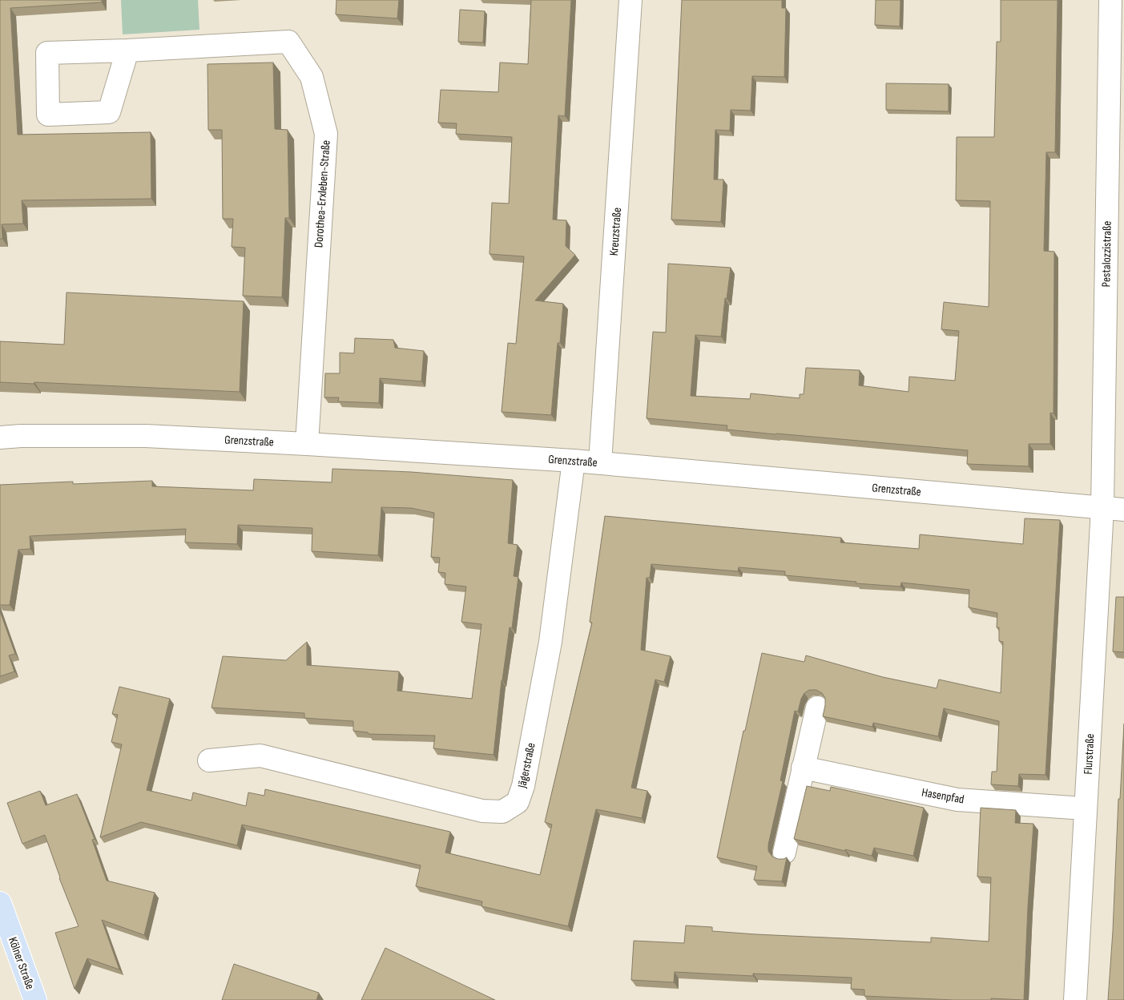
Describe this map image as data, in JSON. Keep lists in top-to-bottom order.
{
  "streets": {
    "main road": ["Kölner Straße"],
    "street": [
      "Dorothea-Erxleben-Straße",
      "Kreuzstraße",
      "Pestalozzistraße",
      "Grenzstraße",
      "Flurstraße",
      "Jägerstraße",
      "Hasenpfad"
    ]
  },
  "crossings": [
    ["Dorothea-Erxleben-Straße", "Grenzstraße"],
    ["Kreuzstraße", "Grenzstraße"],
    ["Pestalozzistraße", "Grenzstraße"],
    ["Pestalozzistraße", "Flurstraße"],
    ["Grenzstraße", "Flurstraße"],
    ["Grenzstraße", "Jägerstraße"],
    ["Flurstraße", "Hasenpfad"]
  ]
}
